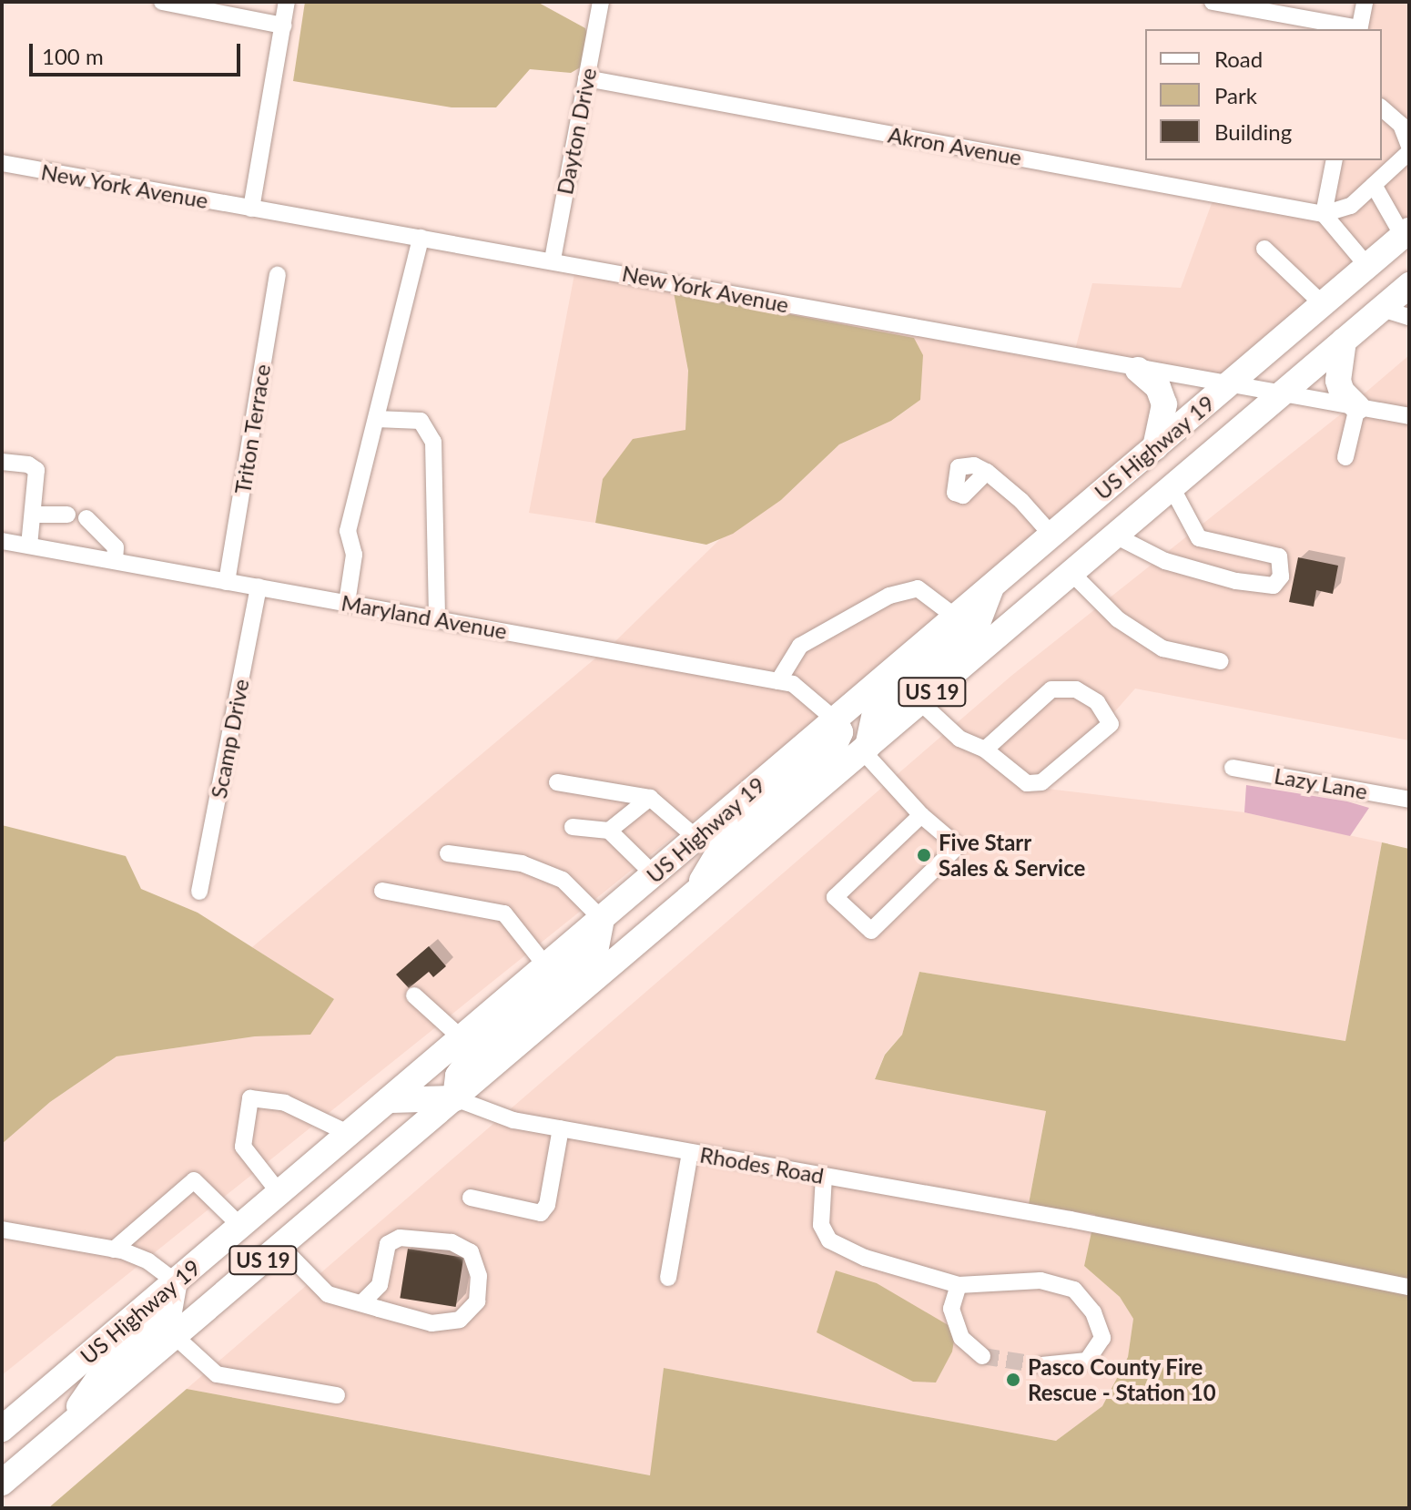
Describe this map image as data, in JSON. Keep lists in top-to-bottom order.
{
  "streets": {
    "highway": ["US Highway 19", "US 19"],
    "street": [
      "Dayton Drive",
      "Akron Avenue",
      "New York Avenue",
      "Triton Terrace",
      "Maryland Avenue",
      "Scamp Drive",
      "Lazy Lane",
      "Rhodes Road"
    ]
  },
  "crossings": [
    ["Dayton Drive", "Akron Avenue"],
    ["Dayton Drive", "New York Avenue"],
    ["New York Avenue", "US Highway 19"],
    ["Triton Terrace", "Maryland Avenue"],
    ["US Highway 19", "Maryland Avenue"],
    ["US Highway 19", "Rhodes Road"],
    ["Maryland Avenue", "Scamp Drive"]
  ],
  "places": ["Five Starr Sales & Service", "Pasco County Fire Rescue - Station 10"],
  "legend": ["Road", "Park", "Building"],
  "scale_bar": "100 m"
}
